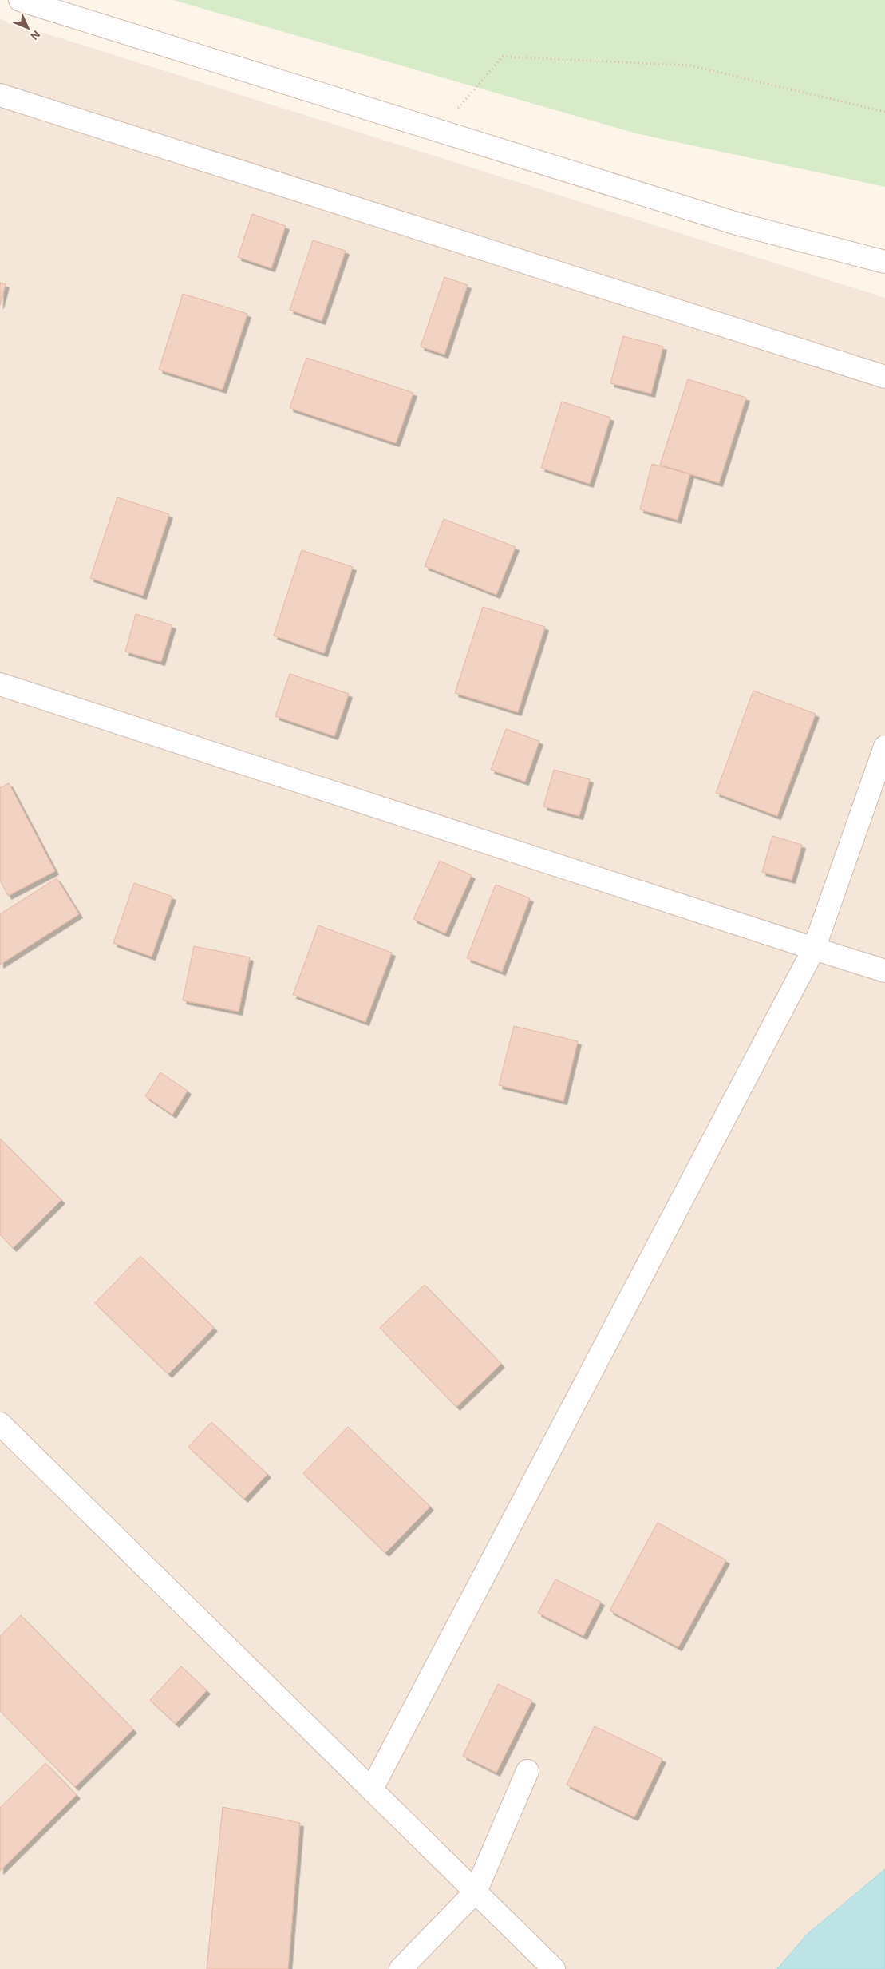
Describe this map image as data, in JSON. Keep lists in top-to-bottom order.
{
  "north": "bottom right"
}
